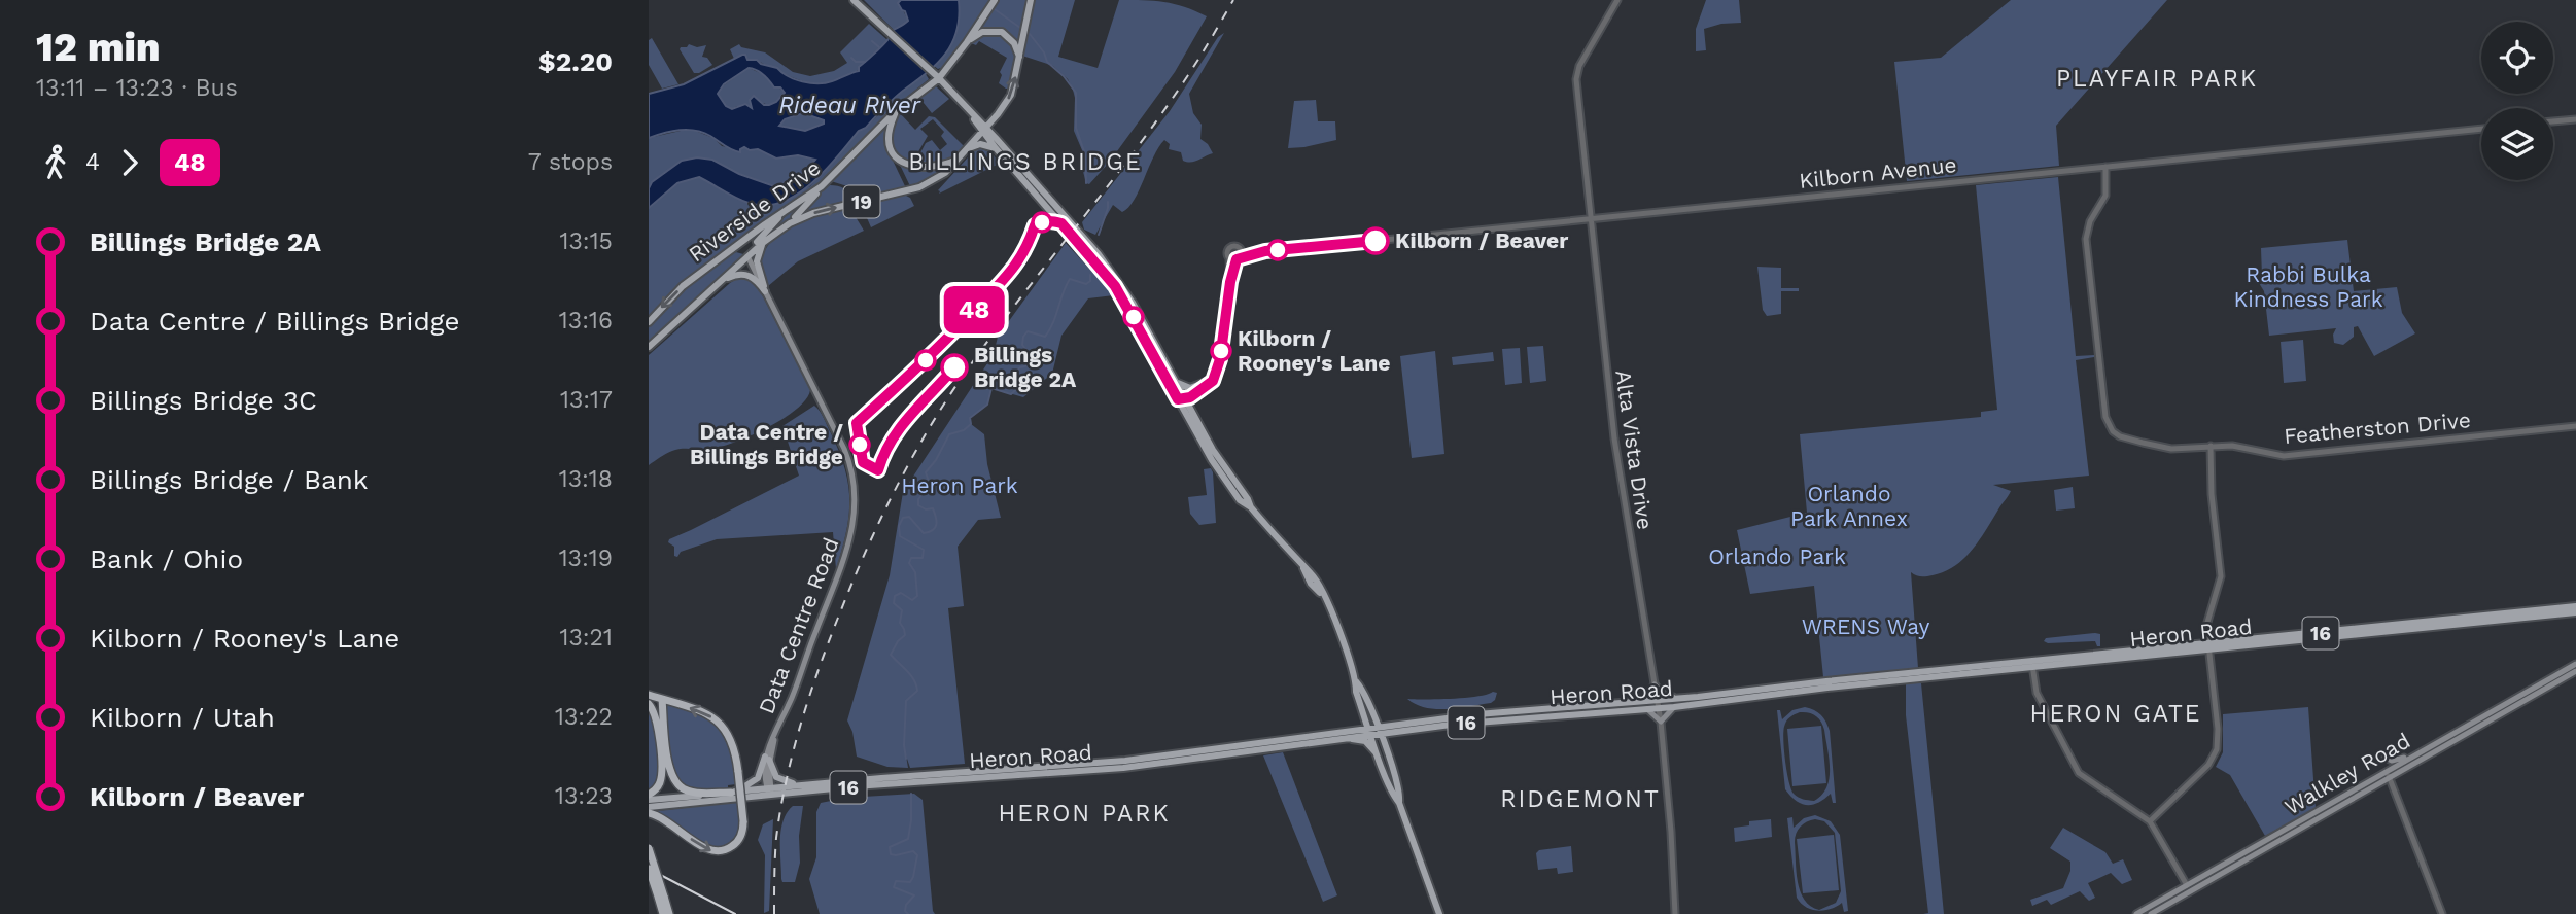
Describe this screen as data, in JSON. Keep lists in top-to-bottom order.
{
  "streets": {
    "main road": [
      "19",
      "Riverside Drive",
      "Data Centre Road",
      "Heron Road",
      "16",
      "Walkley Road"
    ],
    "street": ["Kilborn Avenue", "Featherston Drive", "Alta Vista Drive"]
  },
  "crossings": [
    ["Kilborn Avenue", "Featherston Drive"],
    ["Kilborn Avenue", "Alta Vista Drive"],
    ["Riverside Drive", "Data Centre Road"],
    ["Alta Vista Drive", "Heron Road"],
    ["Data Centre Road", "Heron Road"]
  ],
  "districts": [
    "PLAYFAIR PARK",
    "BILLINGS BRIDGE",
    "HERON GATE",
    "RIDGEMONT",
    "HERON PARK"
  ],
  "water": ["Rideau River"],
  "parks": [
    "Rabbi Bulka Kindness Park",
    "Heron Park",
    "Orlando Park Annex",
    "Orlando Park",
    "WRENS Way"
  ],
  "places": [
    "Kilborn / Beaver",
    "Kilborn / Rooney's Lane",
    "Billings Bridge 2A",
    "Data Centre / Billings Bridge"
  ],
  "lines": ["bus line 48"],
  "page": {
    "heading": ["12 min", "13:11 – 13:23 · Bus", "$2.20"],
    "on_map": "48",
    "legs": ["4", "48", "7 stops"],
    "list": [
      {
        "name": "Billings Bridge 2A",
        "value": "13:15"
      },
      {
        "name": "Data Centre / Billings Bridge",
        "value": "13:16"
      },
      {
        "name": "Billings Bridge 3C",
        "value": "13:17"
      },
      {
        "name": "Billings Bridge / Bank",
        "value": "13:18"
      },
      {
        "name": "Bank / Ohio",
        "value": "13:19"
      },
      {
        "name": "Kilborn / Rooney's Lane",
        "value": "13:21"
      },
      {
        "name": "Kilborn / Utah",
        "value": "13:22"
      },
      {
        "name": "Kilborn / Beaver",
        "value": "13:23"
      }
    ]
  }
}
